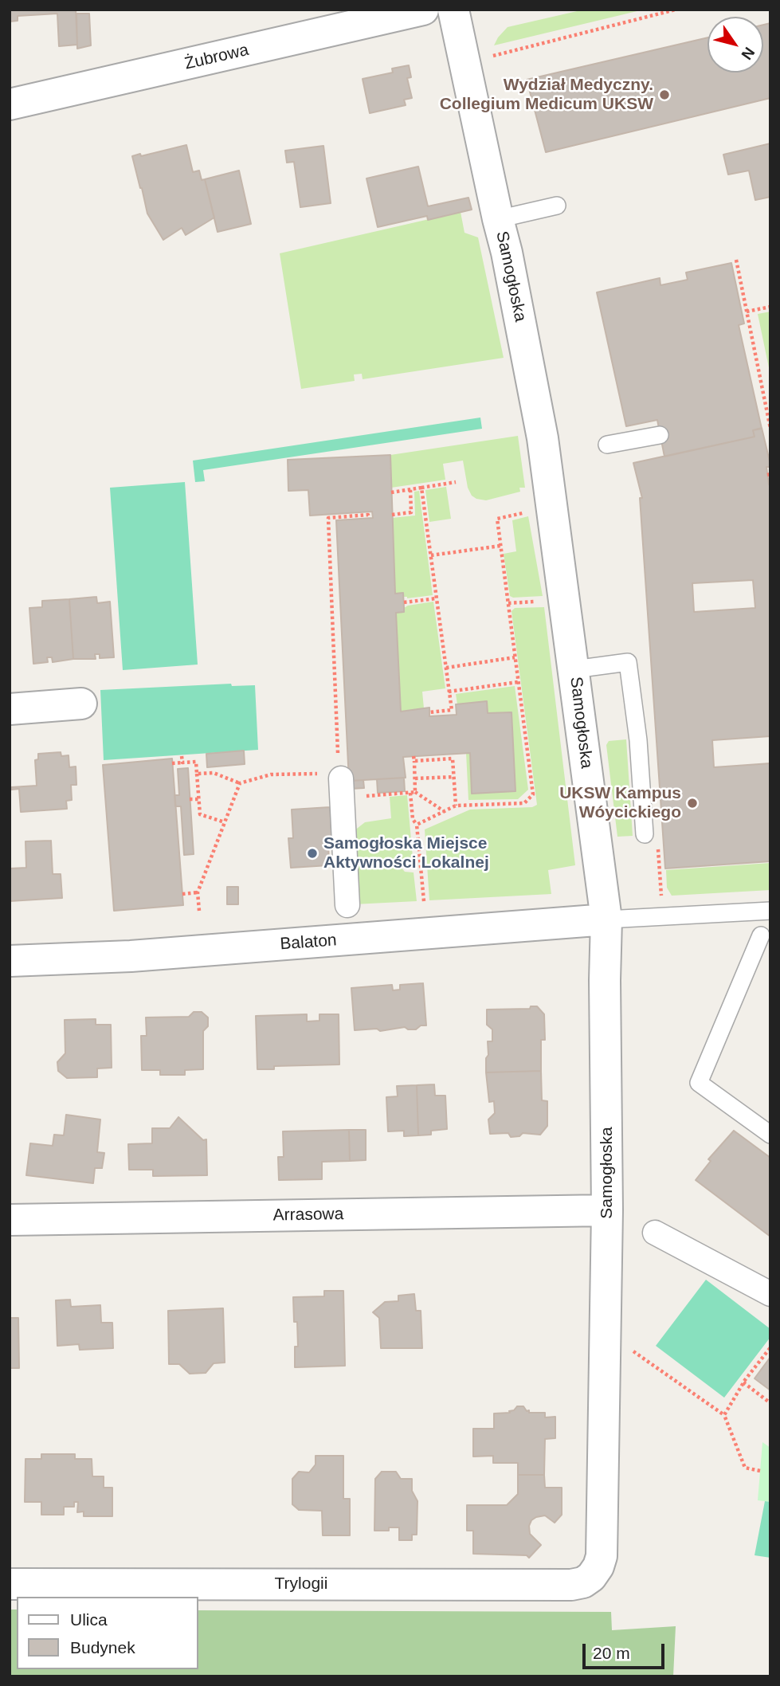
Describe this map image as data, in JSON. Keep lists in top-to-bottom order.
{
  "streets": {
    "street": [
      "Żubrowa",
      "Samogłoska",
      "Balaton",
      "Arrasowa",
      "Trylogii"
    ]
  },
  "crossings": [
    ["Samogłoska", "Balaton"],
    ["Samogłoska", "Arrasowa"],
    ["Samogłoska", "Trylogii"]
  ],
  "places": ["Wydział Medyczny. Collegium Medicum UKSW", "UKSW Kampus Wóycickiego", "Samogłoska Miejsce Aktywności Lokalnej"],
  "legend": ["Ulica", "Budynek"],
  "scale_bar": "20 m",
  "north": "bottom right"
}
